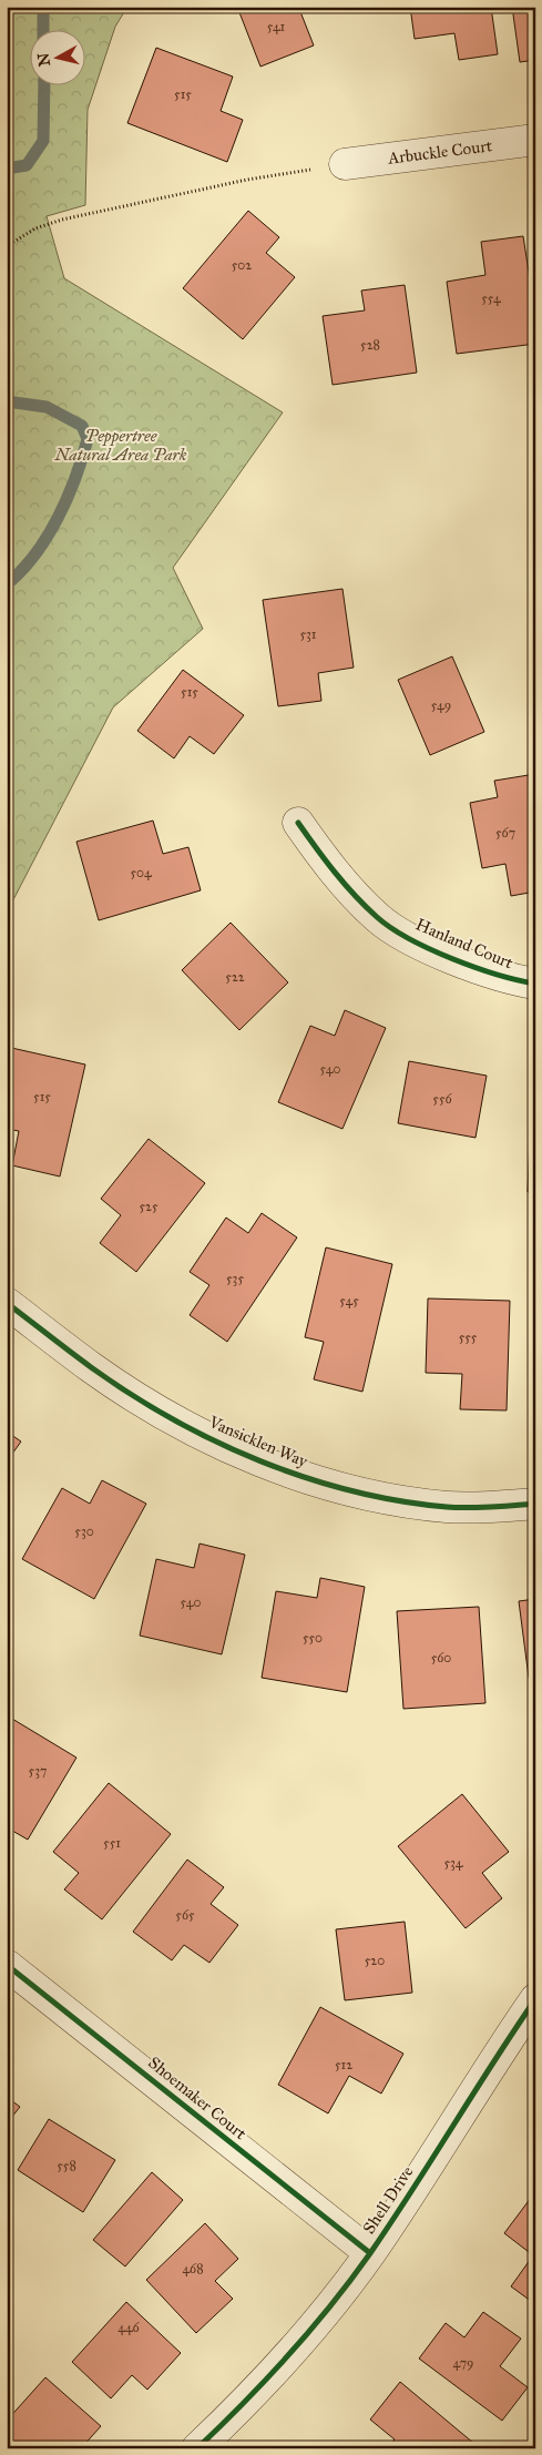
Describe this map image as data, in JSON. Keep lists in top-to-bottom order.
{
  "streets": {
    "street": [
      "Arbuckle Court",
      "Hanland Court",
      "Vansicklen Way",
      "Shoemaker Court",
      "Shell Drive"
    ]
  },
  "crossings": [
    ["Shoemaker Court", "Shell Drive"]
  ],
  "parks": ["Peppertree Natural Area Park"],
  "house_numbers": [
    "541",
    "515",
    "502",
    "554",
    "528",
    "531",
    "515",
    "549",
    "567",
    "504",
    "522",
    "540",
    "515",
    "556",
    "525",
    "535",
    "545",
    "555",
    "530",
    "540",
    "550",
    "560",
    "537",
    "551",
    "534",
    "565",
    "520",
    "512",
    "558",
    "468",
    "446",
    "479"
  ],
  "north": "left"
}
